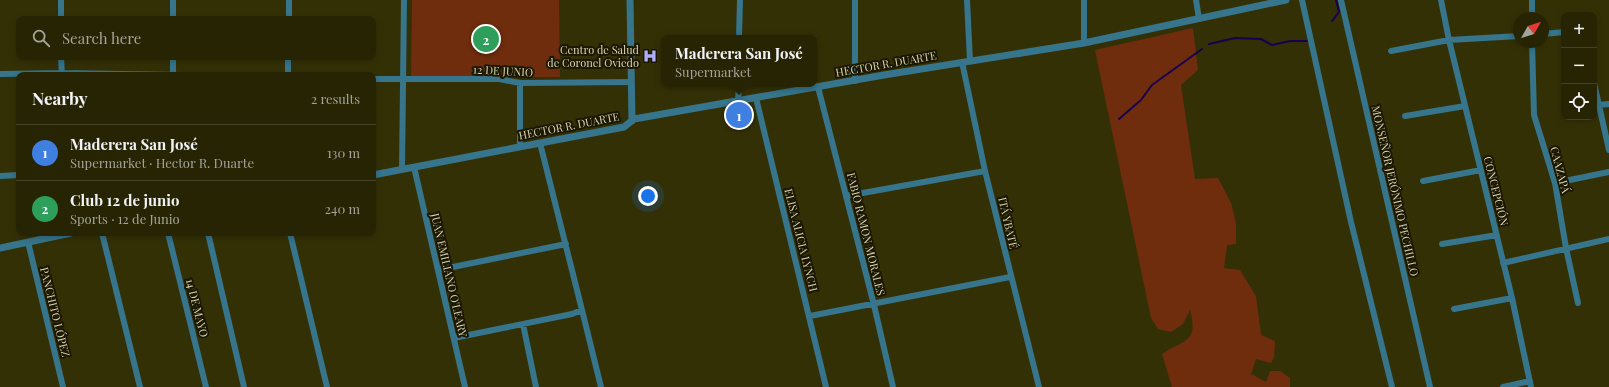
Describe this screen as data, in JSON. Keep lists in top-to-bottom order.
{
  "streets": {
    "street": [
      "HECTOR R. DUARTE",
      "12 DE JUNIO",
      "CAAZAPÁ",
      "MONSEÑOR JERÓNIMO PECHILLO",
      "CONCEPCIÓN",
      "ITÁ YBATÉ",
      "FABIO RAMON MORALES",
      "ELISA ALICIA LYNCH",
      "JUAN EMILIANO O'LEARY",
      "14 DE MAYO",
      "PANCHITO LÓPEZ"
    ]
  },
  "crossings": [
    ["HECTOR R. DUARTE", "ITÁ YBATÉ"],
    ["HECTOR R. DUARTE", "FABIO RAMON MORALES"],
    ["HECTOR R. DUARTE", "ELISA ALICIA LYNCH"],
    ["HECTOR R. DUARTE", "JUAN EMILIANO O'LEARY"]
  ],
  "places": {
    "hospital": ["Centro de Salud de Coronel Oviedo"]
  },
  "north": "top right",
  "page": {
    "map_buttons": ["+", "−"],
    "search": "Search here",
    "pins": ["2", "1"],
    "popup": ["Maderera San José", "Supermarket"],
    "heading": ["Nearby", "2 results"],
    "list": [
      {
        "mark": "1",
        "name": "Maderera San José",
        "note": "Supermarket · Hector R. Duarte",
        "value": "130 m"
      },
      {
        "mark": "2",
        "name": "Club 12 de junio",
        "note": "Sports · 12 de Junio",
        "value": "240 m"
      }
    ]
  }
}
